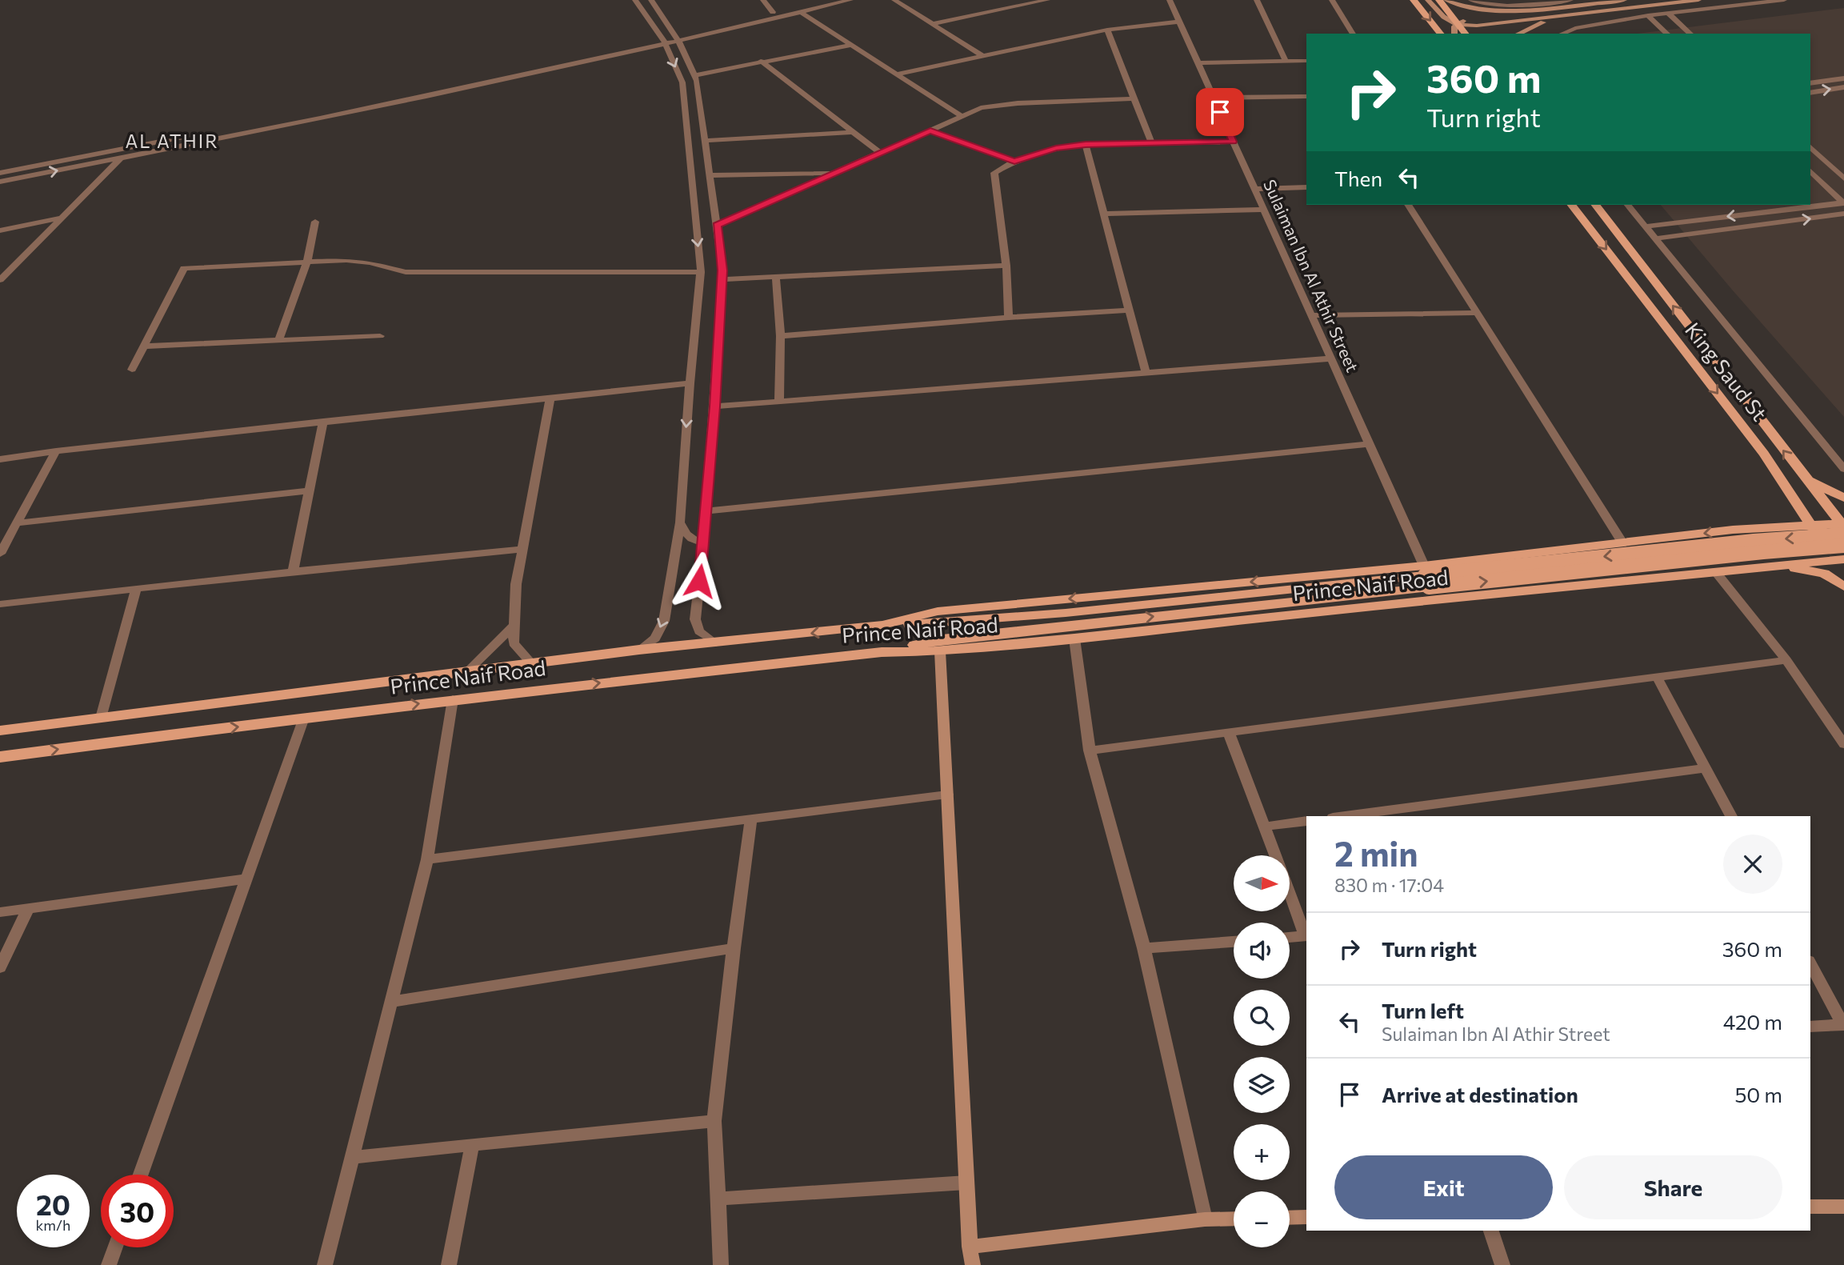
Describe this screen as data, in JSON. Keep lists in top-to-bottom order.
{
  "streets": {
    "main road": ["King Saud St", "Prince Naif Road"],
    "street": ["Sulaiman Ibn Al Athir Street"]
  },
  "crossings": [
    ["Sulaiman Ibn Al Athir Street", "Prince Naif Road"],
    ["King Saud St", "Prince Naif Road"]
  ],
  "districts": ["AL ATHIR"],
  "north": "right",
  "page": {
    "turn": ["360 m", "Turn right"],
    "then": "Then",
    "heading": ["2 min", "830 m · 17:04"],
    "map_buttons": ["+", "−"],
    "list": [
      {
        "name": "Turn right",
        "value": "360 m"
      },
      {
        "name": "Turn left",
        "note": "Sulaiman Ibn Al Athir Street",
        "value": "420 m"
      },
      {
        "name": "Arrive at destination",
        "value": "50 m"
      }
    ],
    "buttons": ["Exit", "Share"],
    "speed": "20 km/h",
    "limit": "30"
  }
}
